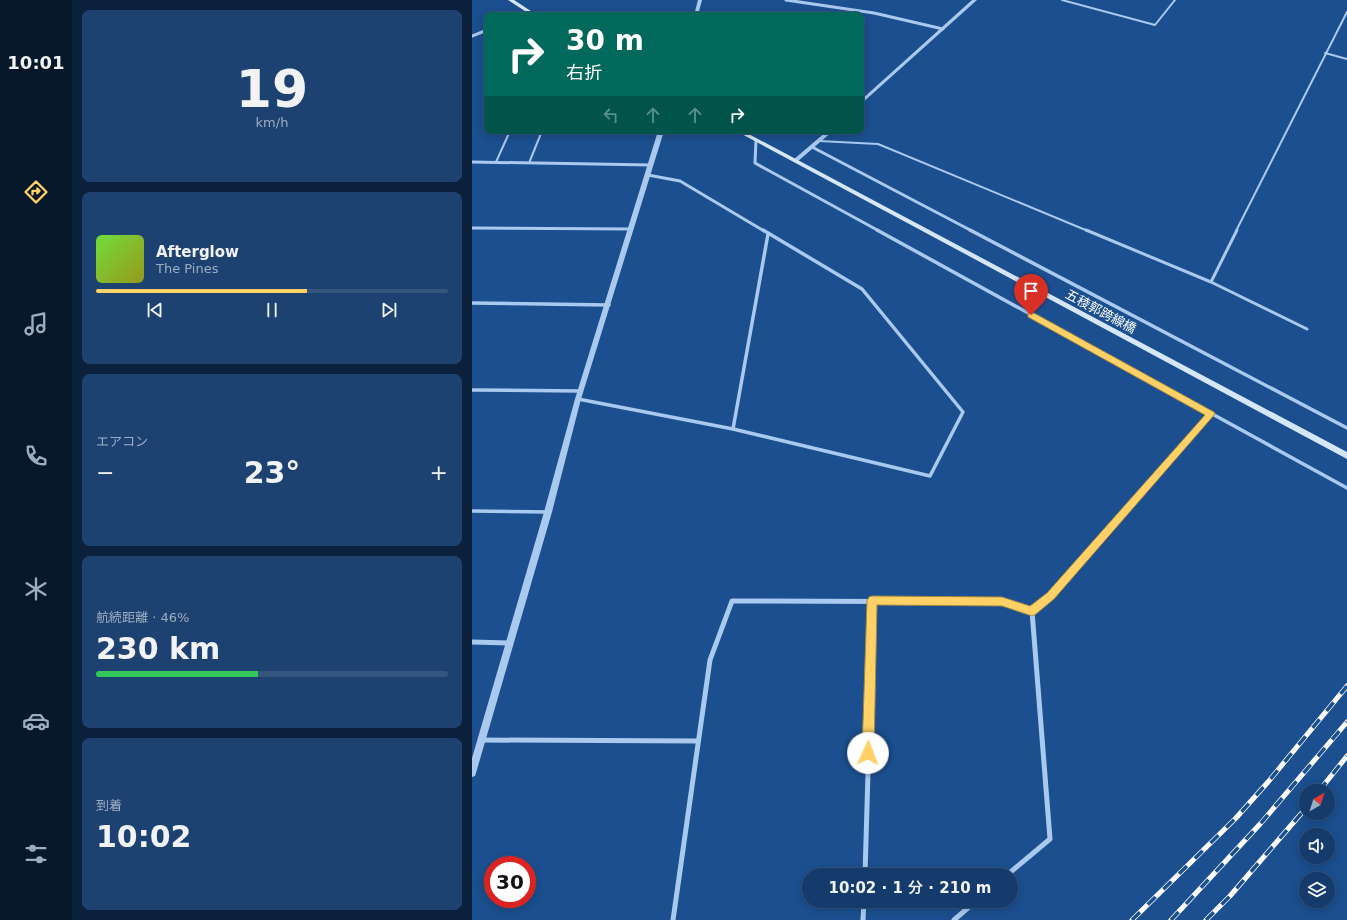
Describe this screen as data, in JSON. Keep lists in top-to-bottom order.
{
  "streets": {
    "main road": ["五稜郭跨線橋"]
  },
  "north": "top right",
  "page": {
    "tabs": "10:01",
    "tile": [
      ["19", "km/h"],
      "エアコン",
      ["航続距離 · 46%", "230 km"],
      ["到着", "10:02"]
    ],
    "turn": ["30 m", "右折"],
    "song": ["Afterglow", "The Pines"],
    "heat": ["−", "23°", "+"],
    "limit": "30",
    "trip": "10:02 · 1 分 · 210 m"
  }
}
